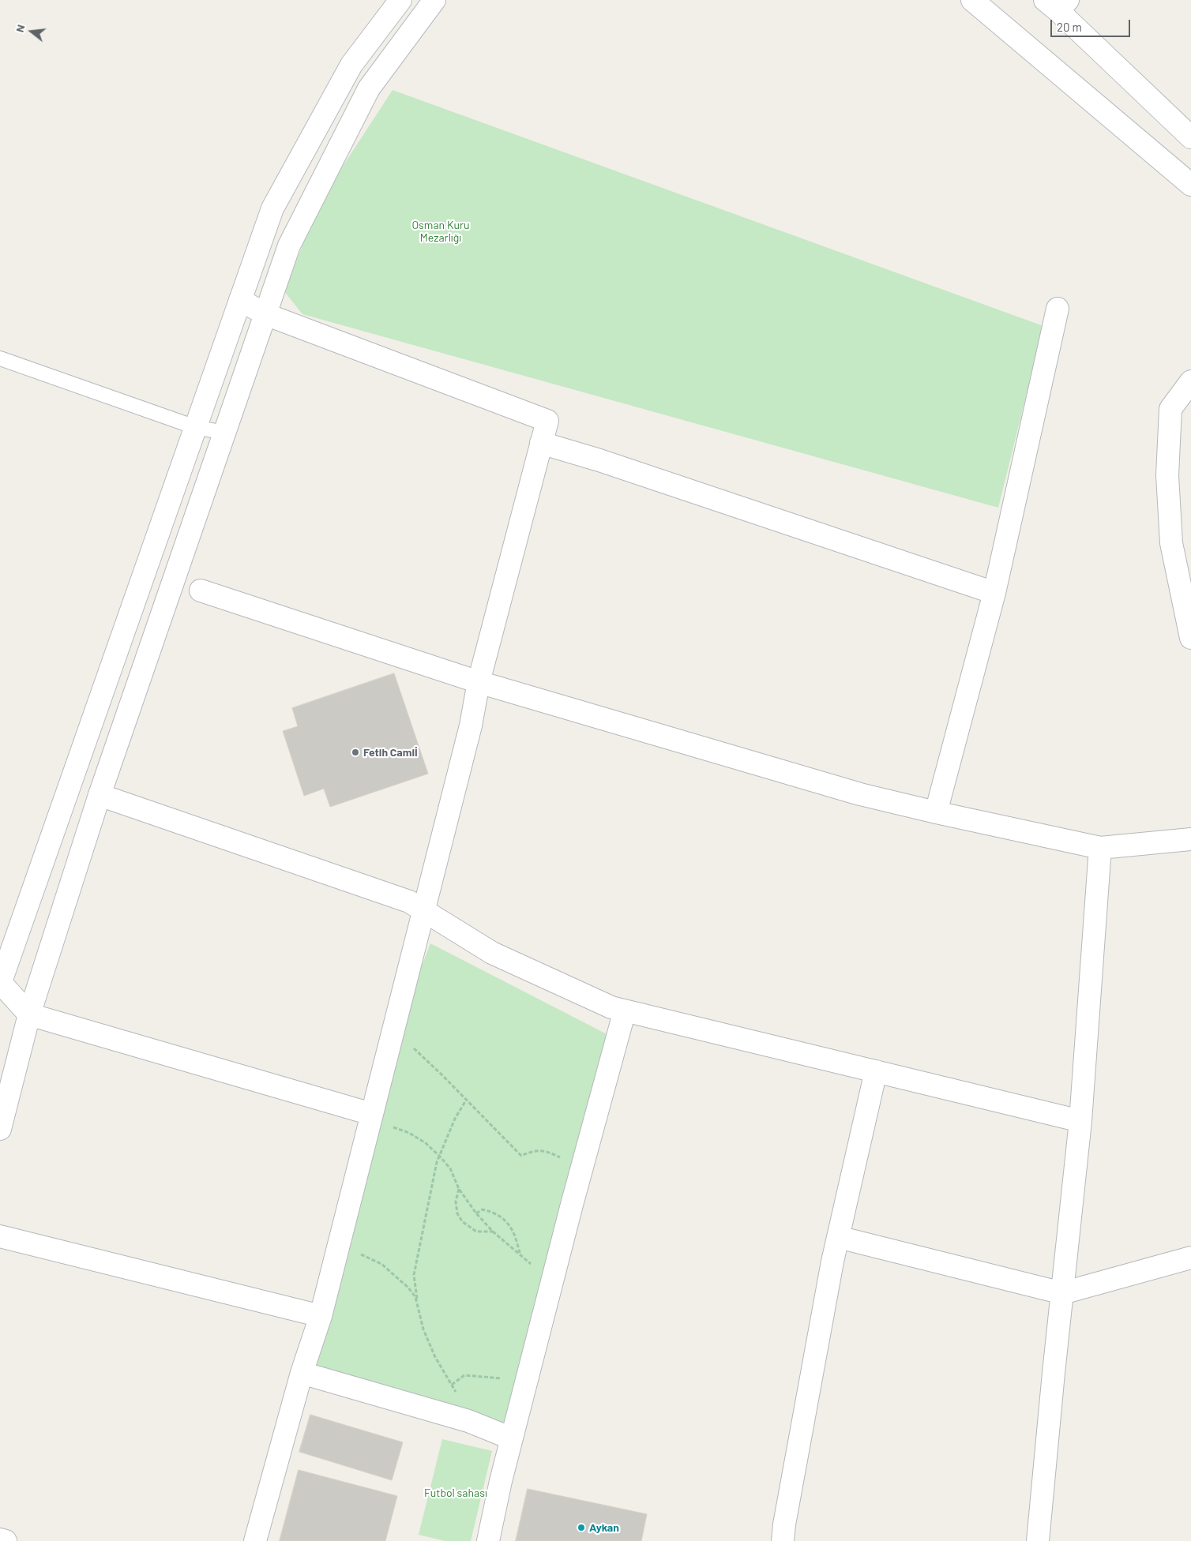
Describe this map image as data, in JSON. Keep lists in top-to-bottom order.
{
  "parks": ["Osman Kuru Mezarlığı", "Futbol sahası"],
  "places": ["Fetih Camiİ", "Aykan"],
  "scale_bar": "20 m",
  "north": "left"
}
